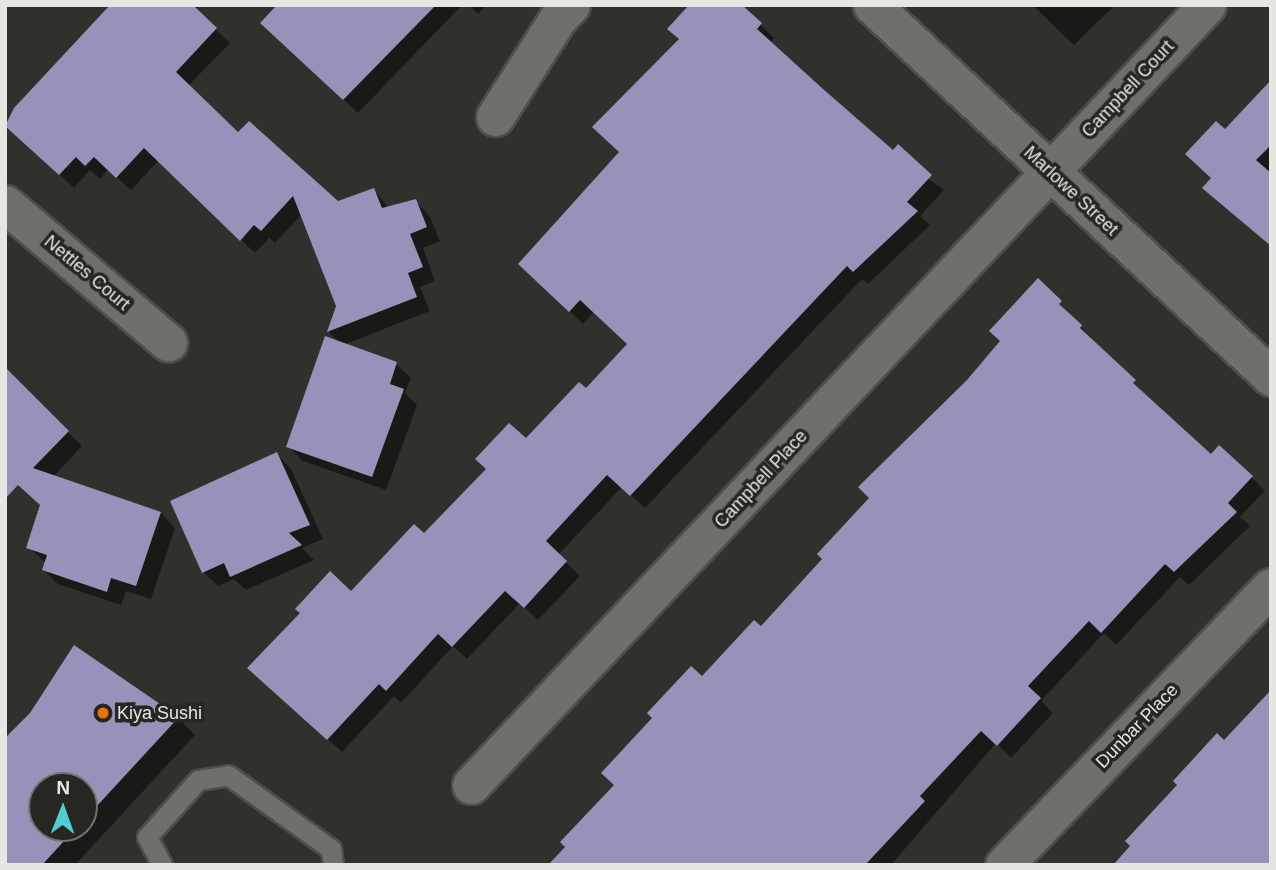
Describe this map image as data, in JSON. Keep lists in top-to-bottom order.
{
  "streets": {
    "street": [
      "Campbell Court",
      "Marlowe Street",
      "Nettles Court",
      "Campbell Place",
      "Dunbar Place"
    ]
  },
  "crossings": [
    ["Campbell Court", "Marlowe Street"],
    ["Campbell Court", "Campbell Place"],
    ["Marlowe Street", "Campbell Place"]
  ],
  "places": ["Kiya Sushi"],
  "north": "top"
}
